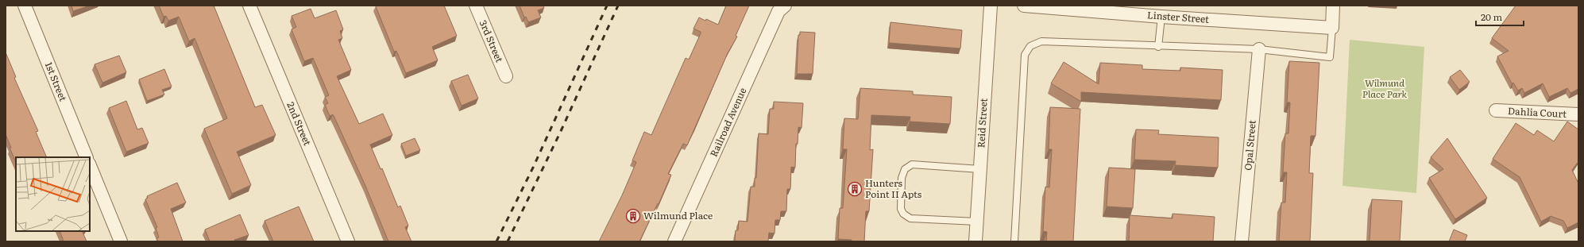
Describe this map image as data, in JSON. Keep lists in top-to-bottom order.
{
  "streets": {
    "street": [
      "Linster Street",
      "3rd Street",
      "1st Street",
      "Dahlia Court",
      "Railroad Avenue",
      "Reid Street",
      "2nd Street",
      "Opal Street"
    ]
  },
  "parks": ["Wilmund Place Park"],
  "places": {
    "building": ["Hunters Point II Apts", "Wilmund Place"]
  },
  "scale_bar": "20 m"
}
